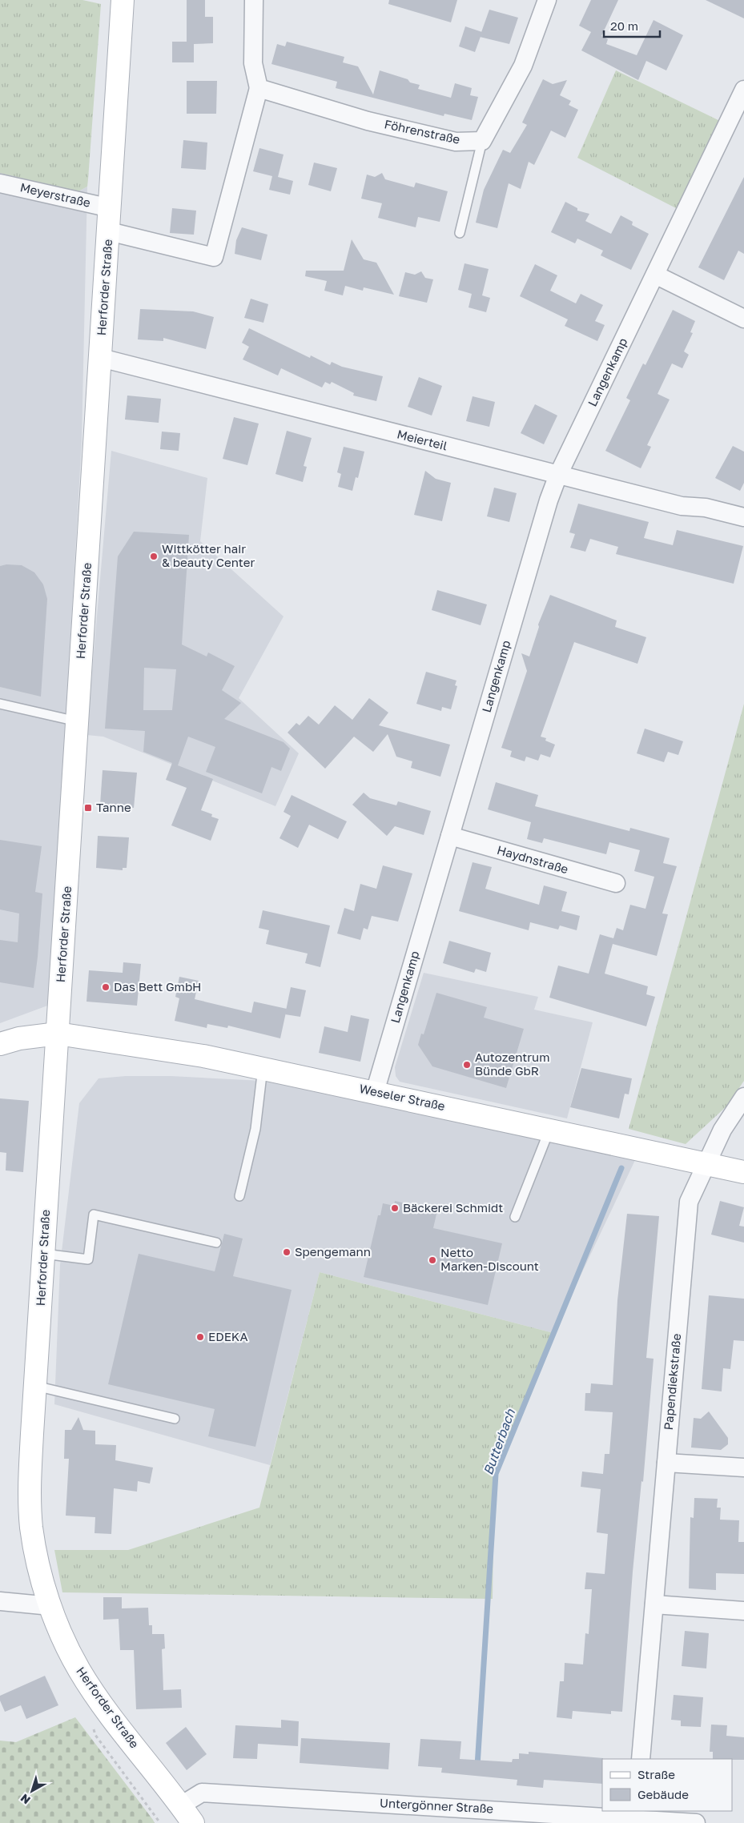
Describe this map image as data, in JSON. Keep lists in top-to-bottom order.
{
  "streets": {
    "main road": ["Herforder Straße", "Weseler Straße"],
    "street": [
      "Föhrenstraße",
      "Meyerstraße",
      "Langenkamp",
      "Meierteil",
      "Haydnstraße",
      "Papendiekstraße",
      "Untergönner Straße"
    ]
  },
  "crossings": [
    ["Meyerstraße", "Herforder Straße"],
    ["Herforder Straße", "Meierteil"],
    ["Herforder Straße", "Weseler Straße"],
    ["Herforder Straße", "Untergönner Straße"],
    ["Langenkamp", "Meierteil"],
    ["Langenkamp", "Haydnstraße"],
    ["Langenkamp", "Weseler Straße"],
    ["Weseler Straße", "Papendiekstraße"]
  ],
  "water": ["Butterbach"],
  "places": {
    "other": [
      "Wittkötter hair & beauty Center",
      "Das Bett GmbH",
      "Autozentrum Bünde GbR",
      "Bäckerei Schmidt",
      "Spengemann",
      "Netto Marken-Discount",
      "EDEKA"
    ],
    "transit": ["Tanne"]
  },
  "legend": ["Straße", "Gebäude"],
  "scale_bar": "20 m",
  "north": "bottom left"
}
